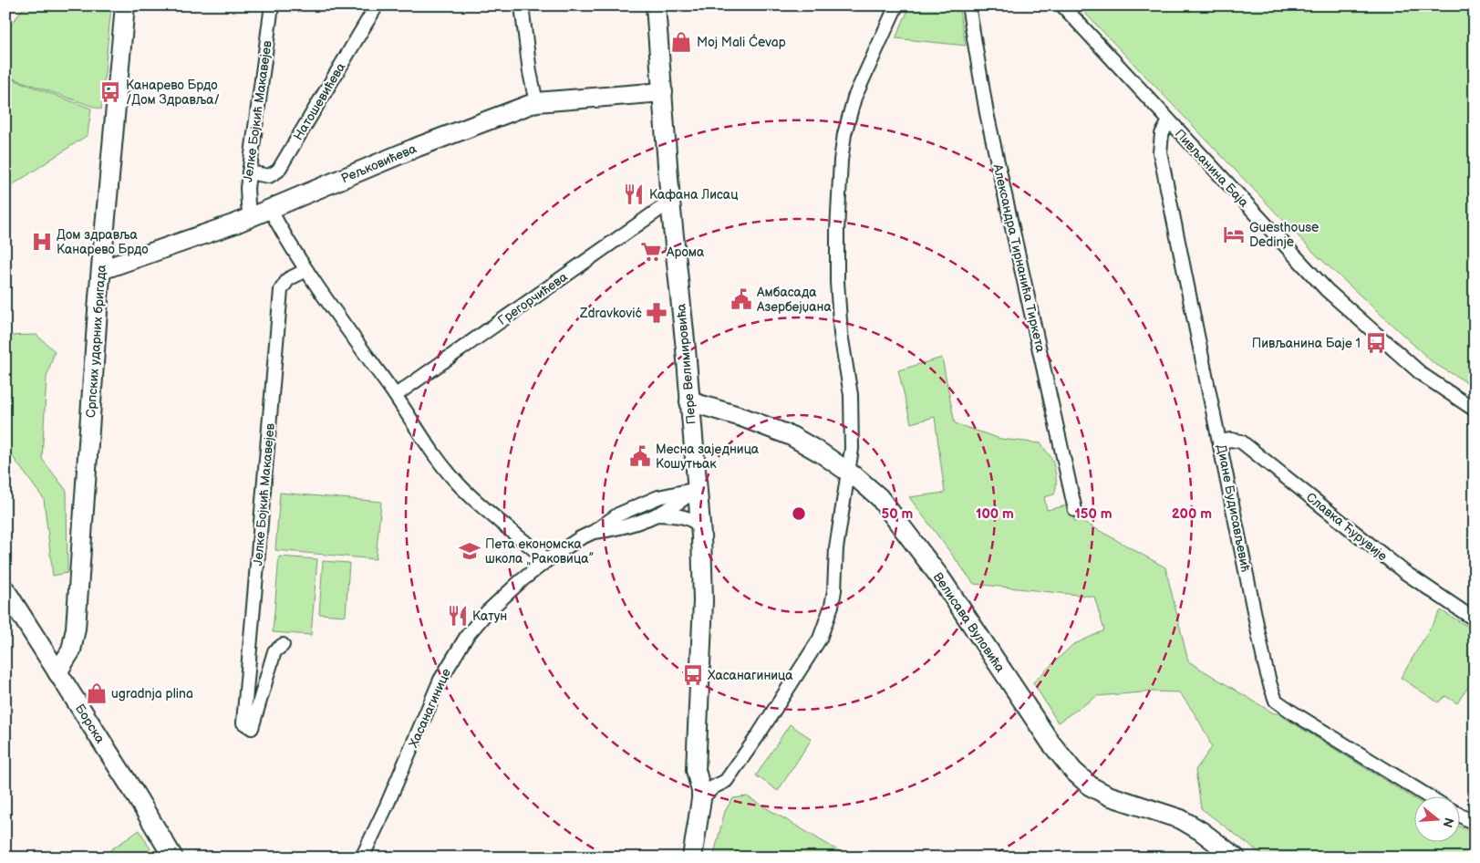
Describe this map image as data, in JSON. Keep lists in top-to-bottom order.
{
  "streets": {
    "street": [
      "Натошевићева",
      "Јелке Бојкић Макавејев",
      "Рељковићева",
      "Пивљанина Баја",
      "Александра Тирнанића Тиркета",
      "Грегорчићева",
      "Српских ударних бригада",
      "Пере Велимировића",
      "Диане Будисављевић",
      "Славка Ћурувије",
      "Велисава Вуловића",
      "Хасанагинице",
      "Борска"
    ]
  },
  "crossings": [
    ["Натошевићева", "Јелке Бојкић Макавејев"],
    ["Јелке Бојкић Макавејев", "Рељковићева"],
    ["Рељковићева", "Српских ударних бригада"],
    ["Рељковићева", "Пере Велимировића"],
    ["Пивљанина Баја", "Диане Будисављевић"],
    ["Грегорчићева", "Пере Велимировића"],
    ["Српских ударних бригада", "Борска"],
    ["Пере Велимировића", "Велисава Вуловића"],
    ["Пере Велимировића", "Хасанагинице"],
    ["Диане Будисављевић", "Славка Ћурувије"]
  ],
  "places": {
    "shop": ["Moj Mali Ćevap", "ugradnja plina"],
    "bus stop": ["Канарево Брдо /Дом Здравља/", "Пивљанина Баје 1", "Хасанагиница"],
    "restaurant": ["Кафана Лисац", "Катун"],
    "hotel": ["Guesthouse Dedinje"],
    "hospital": ["Дом здравља Канарево Брдо"],
    "supermarket": ["Арома"],
    "public building": ["Амбасада Азербејџана", "Месна заједница Кошутњак"],
    "pharmacy": ["Zdravković"],
    "school or university": ["Пета економска школа „Раковица”"]
  },
  "north": "right",
  "rings": [
    "50 m",
    "100 m",
    "150 m",
    "200 m"
  ]
}
